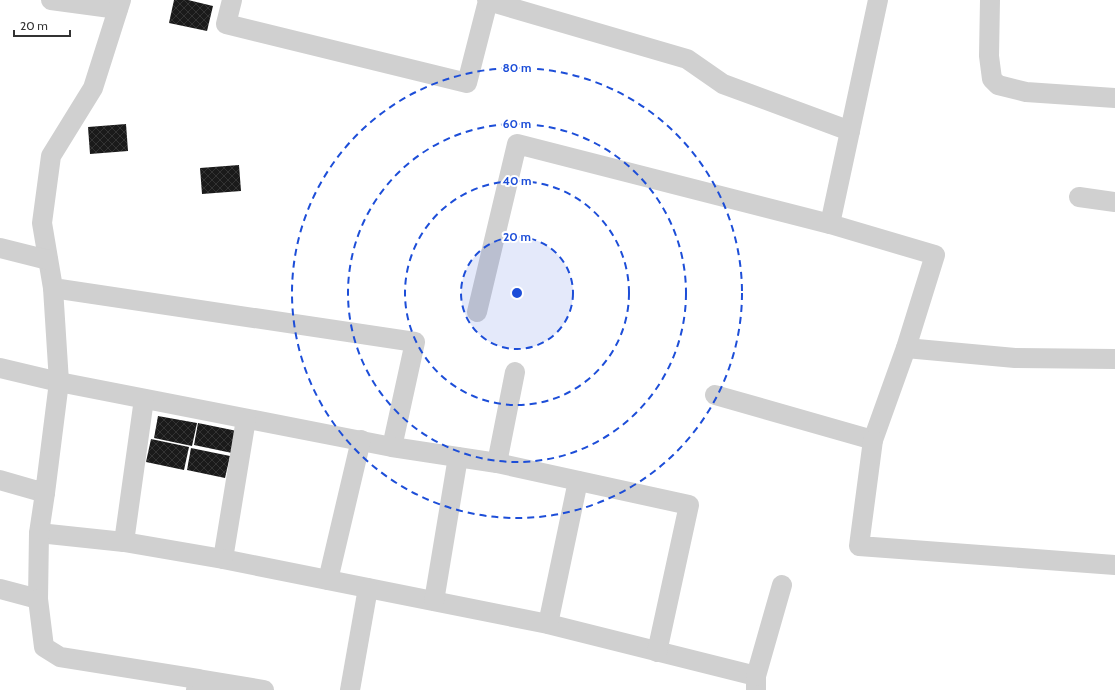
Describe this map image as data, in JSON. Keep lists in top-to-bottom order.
{
  "scale_bar": "20 m",
  "rings": [
    "80 m",
    "60 m",
    "40 m",
    "20 m"
  ]
}
